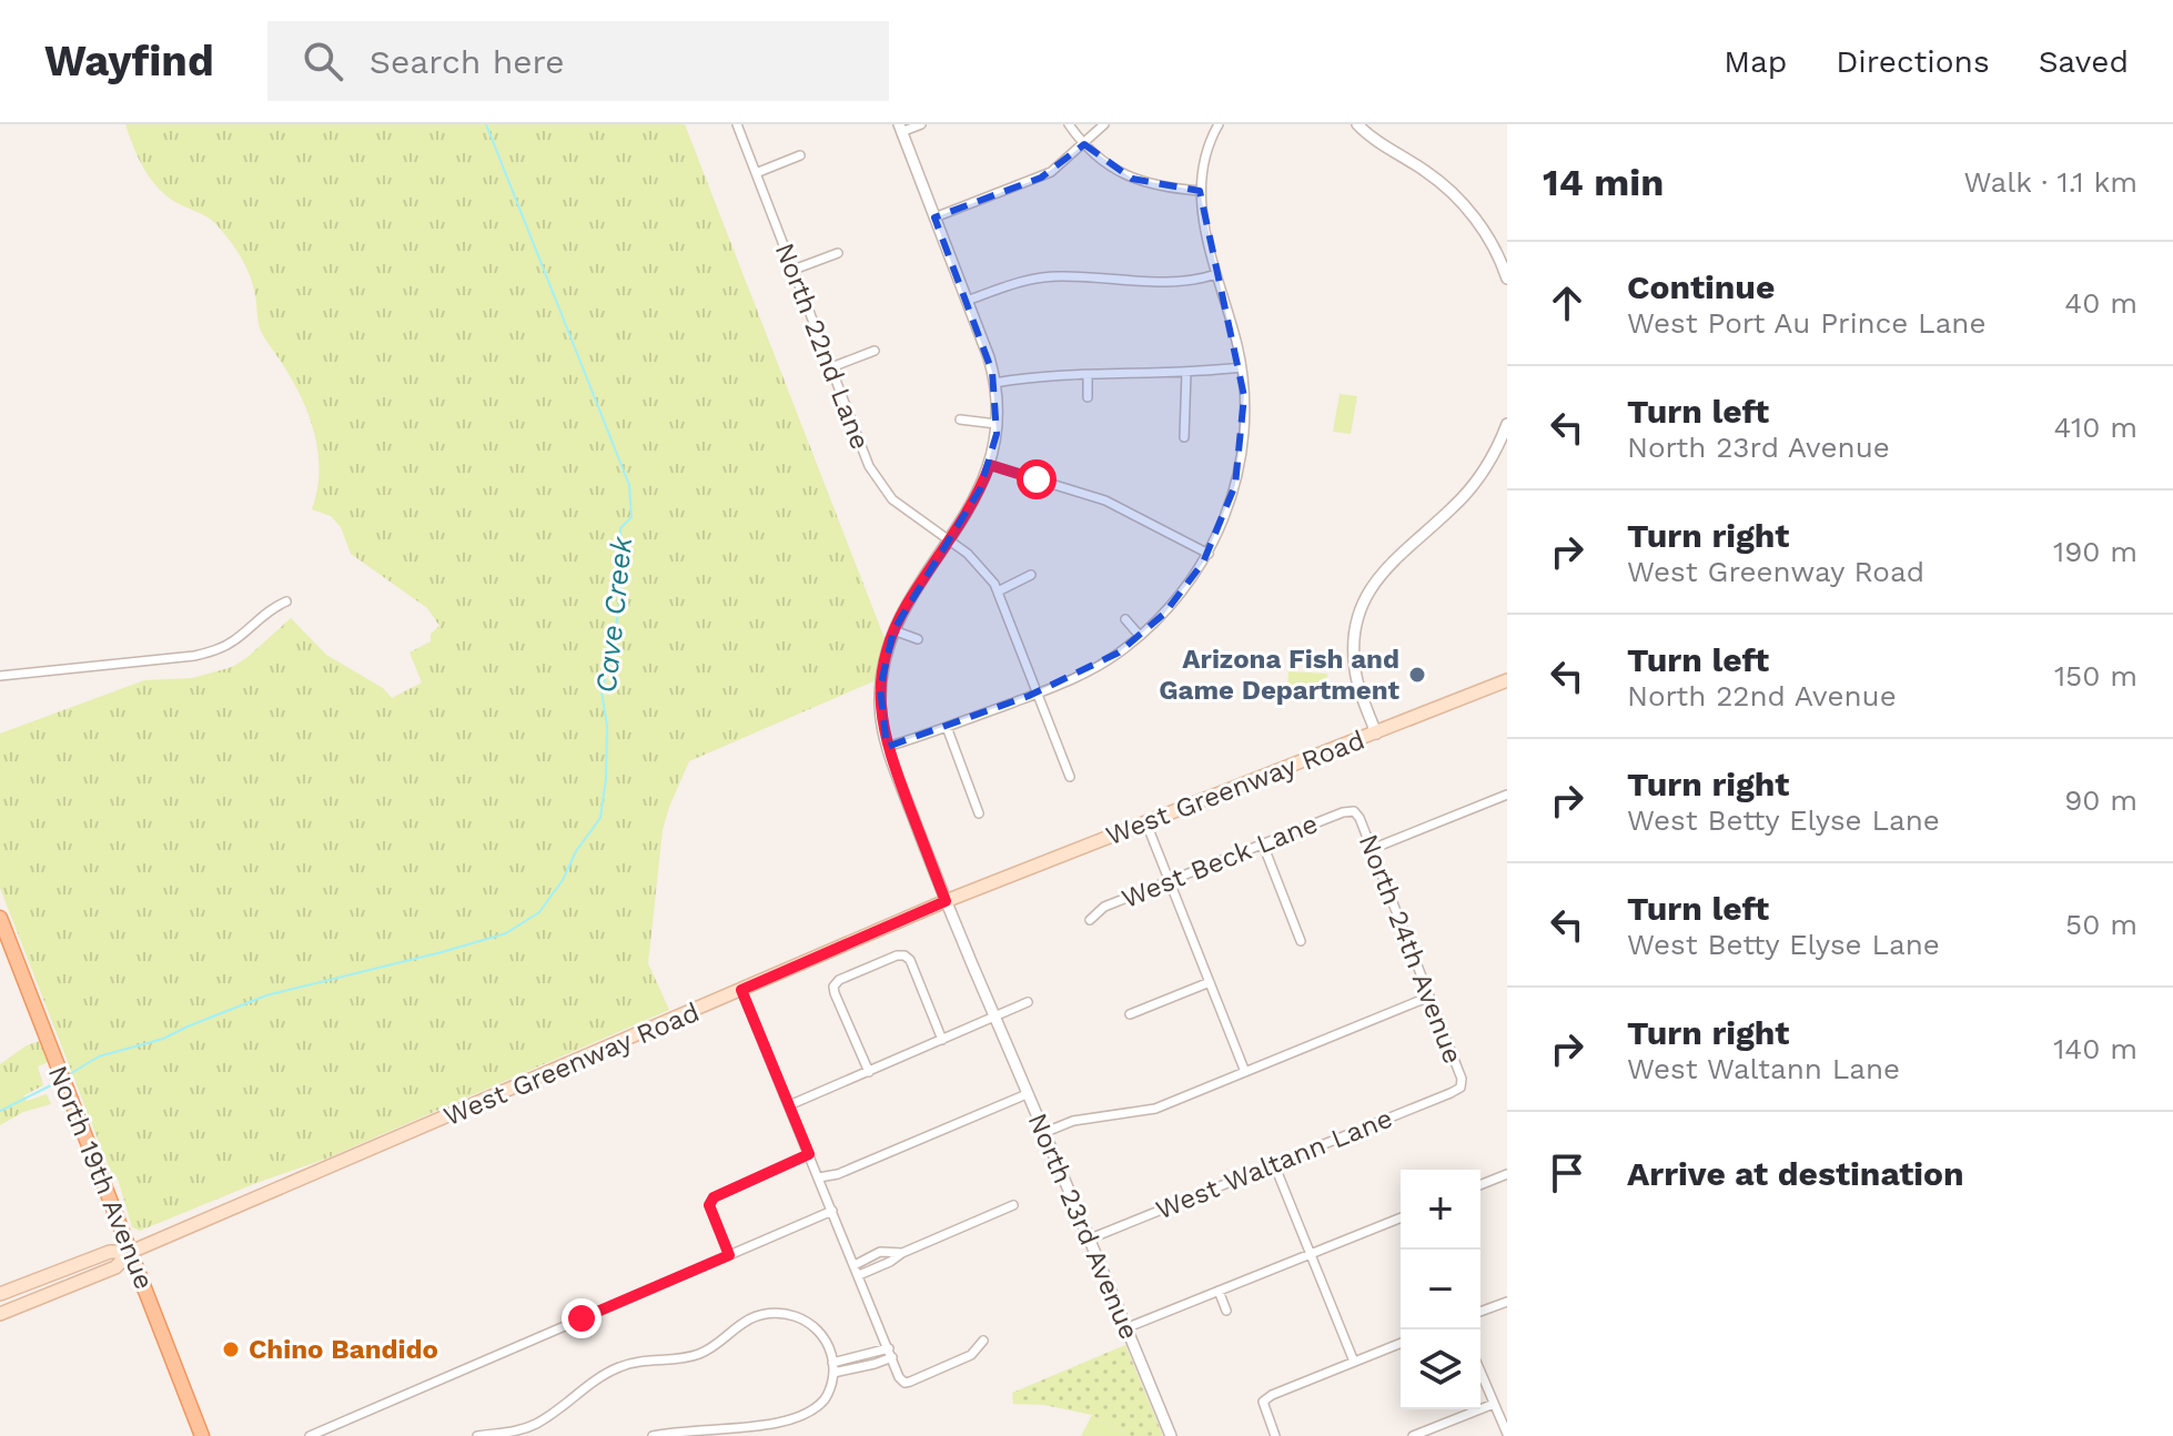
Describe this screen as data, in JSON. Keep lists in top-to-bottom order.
{
  "streets": {
    "main road": ["West Greenway Road", "North 19th Avenue"],
    "street": [
      "North 22nd Lane",
      "West Beck Lane",
      "North 24th Avenue",
      "West Waltann Lane",
      "North 23rd Avenue"
    ]
  },
  "crossings": [
    ["North 22nd Lane", "North 23rd Avenue"],
    ["West Greenway Road", "North 19th Avenue"],
    ["West Greenway Road", "North 23rd Avenue"],
    ["West Beck Lane", "North 24th Avenue"],
    ["North 24th Avenue", "West Waltann Lane"],
    ["West Waltann Lane", "North 23rd Avenue"]
  ],
  "water": ["Cave Creek"],
  "places": ["Arizona Fish and Game Department", "Chino Bandido"],
  "page": {
    "header": "Wayfind",
    "search": "Search here",
    "nav": ["Map", "Directions", "Saved"],
    "heading": ["14 min", "Walk · 1.1 km"],
    "list": [
      ["Continue", "West Port Au Prince Lane", "40 m"],
      ["Turn left", "North 23rd Avenue", "410 m"],
      ["Turn right", "West Greenway Road", "190 m"],
      ["Turn left", "North 22nd Avenue", "150 m"],
      ["Turn right", "West Betty Elyse Lane", "90 m"],
      ["Turn left", "West Betty Elyse Lane", "50 m"],
      ["Turn right", "West Waltann Lane", "140 m"],
      "Arrive at destination"
    ],
    "map_buttons": ["+", "−"]
  }
}
